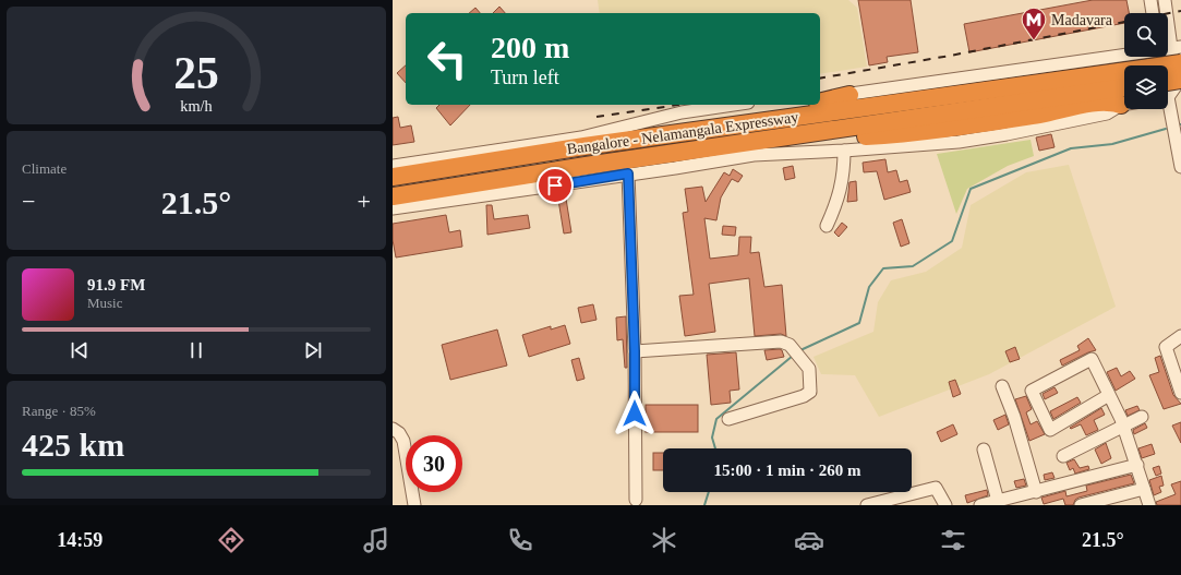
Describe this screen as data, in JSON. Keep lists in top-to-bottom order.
{
  "streets": {
    "highway": ["Bangalore - Nelamangala Expressway"]
  },
  "places": {
    "metro station": ["Madavara"]
  },
  "page": {
    "turn": ["200 m", "Turn left"],
    "tile": [
      "Climate",
      ["Range · 85%", "425 km"]
    ],
    "heat": ["−", "21.5°", "+"],
    "song": ["91.9 FM", "Music"],
    "limit": "30",
    "trip": "15:00 · 1 min · 260 m",
    "tabs": ["14:59", "21.5°"],
    "gauge": ["25", "km/h"]
  }
}
